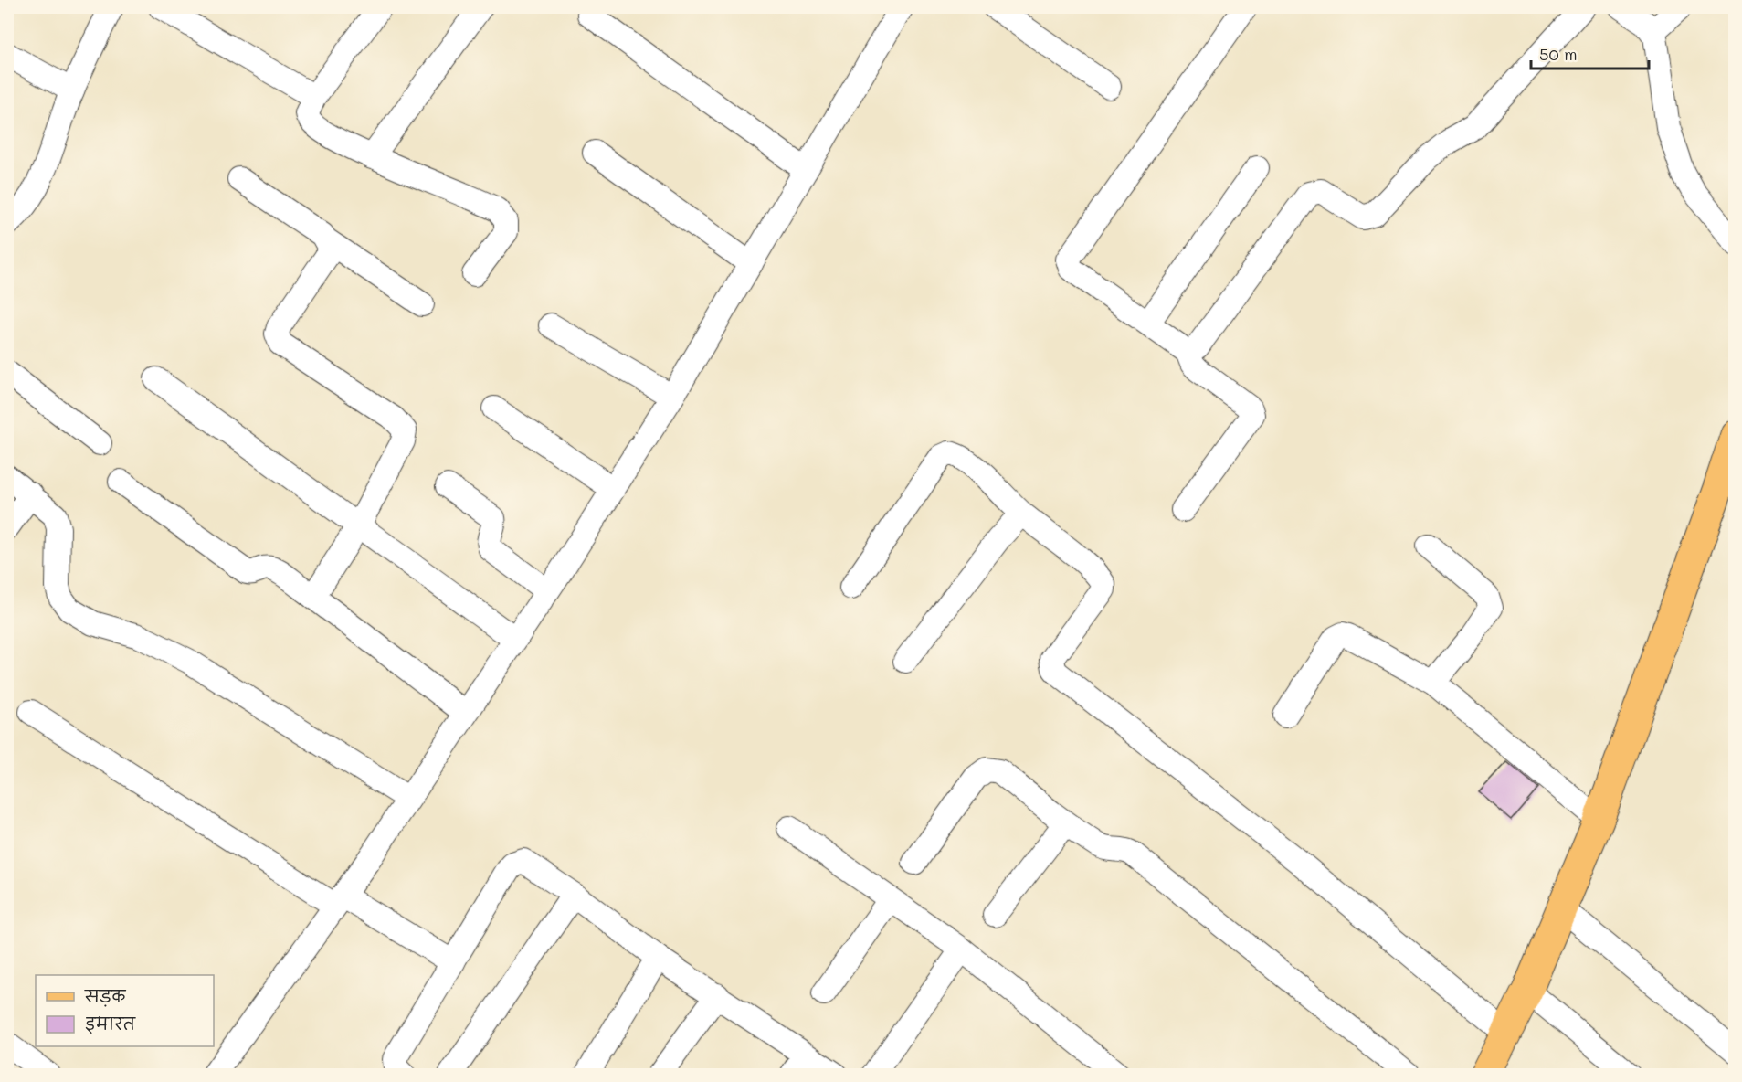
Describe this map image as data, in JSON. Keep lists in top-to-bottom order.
{
  "legend": ["सड़क", "इमारत"],
  "scale_bar": "50 m"
}
